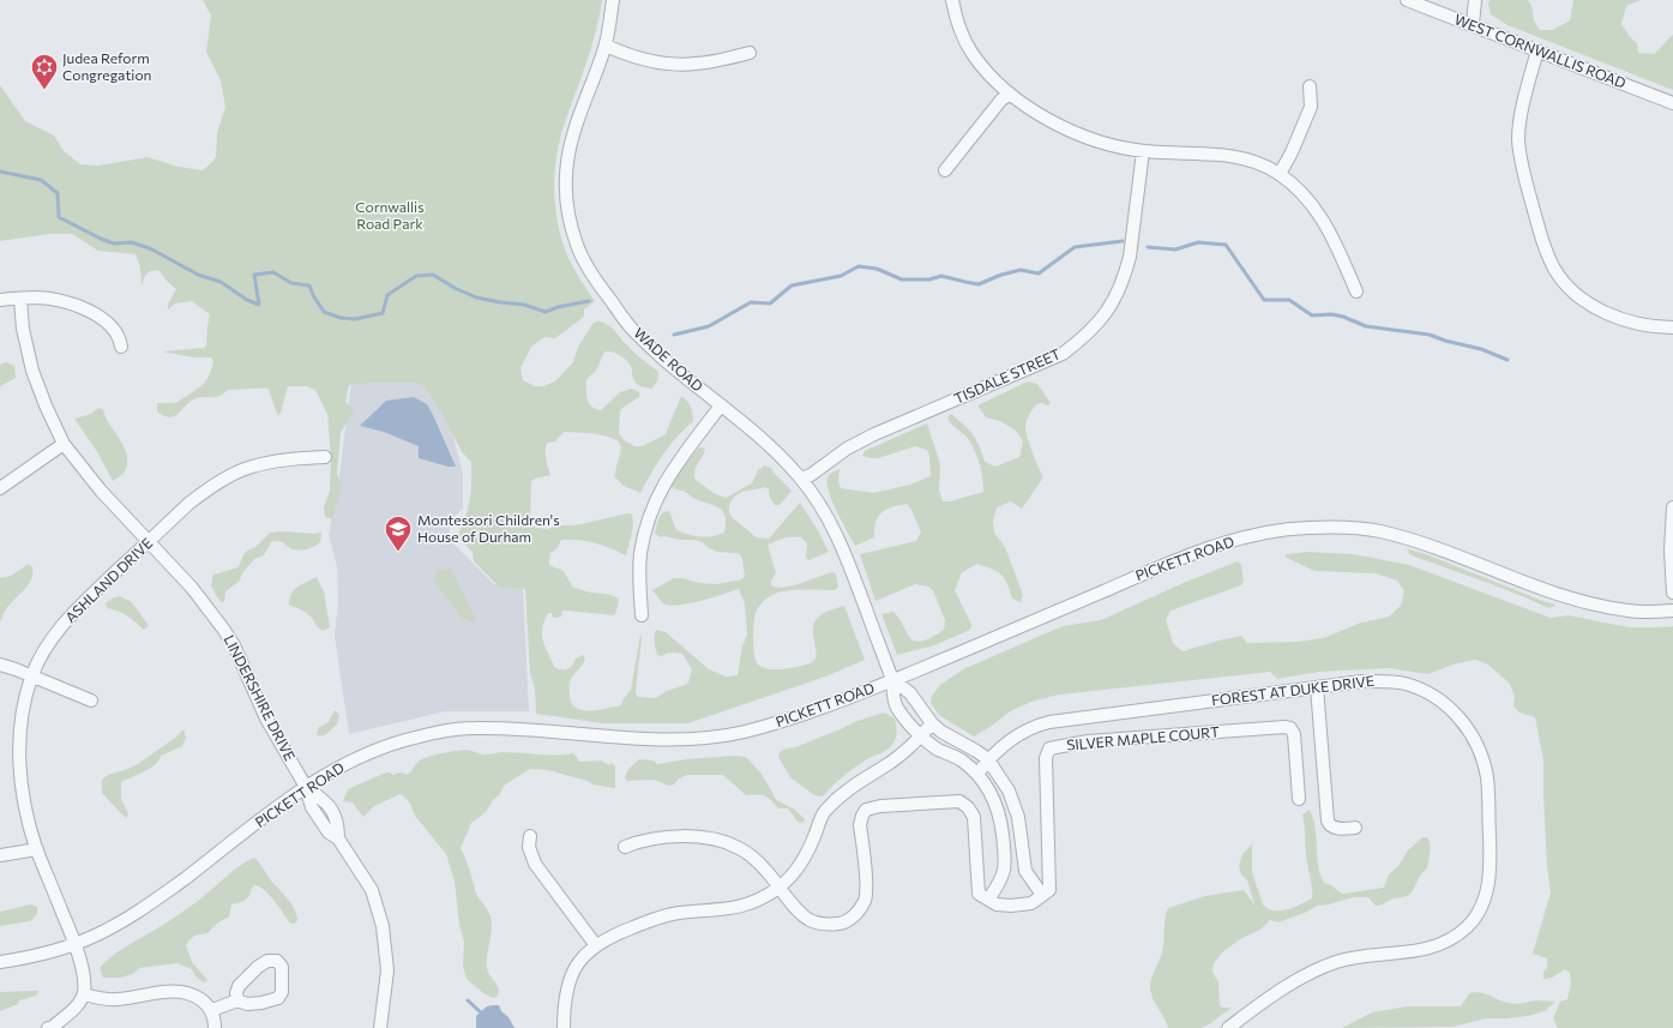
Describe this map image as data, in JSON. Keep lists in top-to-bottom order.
{
  "streets": {
    "street": [
      "WEST CORNWALLIS ROAD",
      "WADE ROAD",
      "TISDALE STREET",
      "PICKETT ROAD",
      "ASHLAND DRIVE",
      "FOREST AT DUKE DRIVE",
      "LINDERSHIRE DRIVE",
      "SILVER MAPLE COURT"
    ]
  },
  "crossings": [
    ["WADE ROAD", "TISDALE STREET"],
    ["WADE ROAD", "PICKETT ROAD"],
    ["PICKETT ROAD", "ASHLAND DRIVE"],
    ["PICKETT ROAD", "LINDERSHIRE DRIVE"],
    ["ASHLAND DRIVE", "LINDERSHIRE DRIVE"]
  ],
  "parks": ["Cornwallis Road Park"],
  "places": {
    "synagogue": ["Judea Reform Congregation"],
    "school or university": ["Montessori Children's House of Durham"]
  }
}
